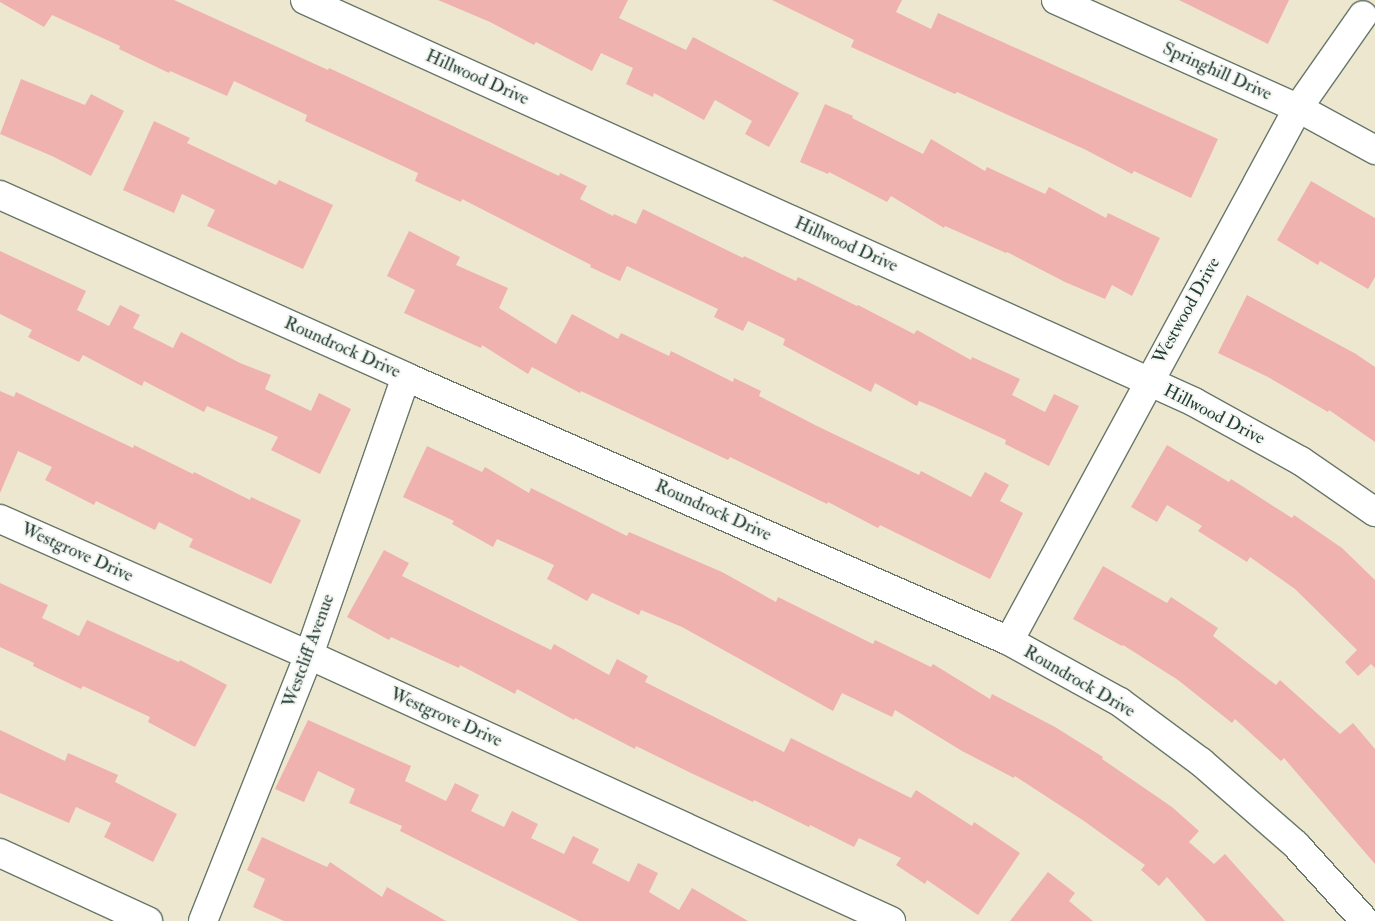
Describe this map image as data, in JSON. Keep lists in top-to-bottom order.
{
  "streets": {
    "street": [
      "Springhill Drive",
      "Hillwood Drive",
      "Westwood Drive",
      "Roundrock Drive",
      "Westgrove Drive",
      "Westcliff Avenue"
    ]
  },
  "crossings": [
    ["Springhill Drive", "Westwood Drive"],
    ["Hillwood Drive", "Westwood Drive"],
    ["Westwood Drive", "Roundrock Drive"],
    ["Roundrock Drive", "Westcliff Avenue"],
    ["Westgrove Drive", "Westcliff Avenue"]
  ]
}
